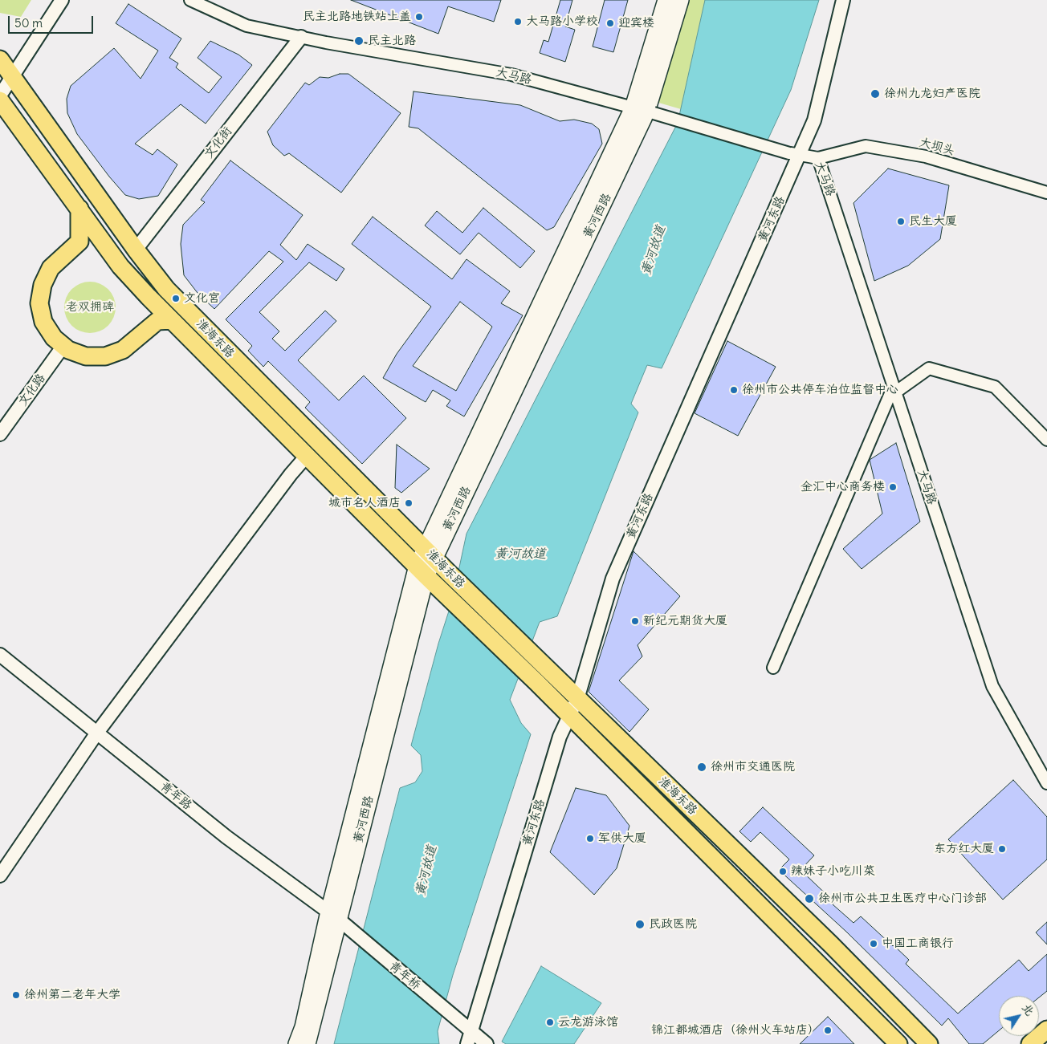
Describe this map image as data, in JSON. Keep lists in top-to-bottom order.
{
  "streets": {
    "main road": ["黄河西路", "淮海东路"],
    "street": [
      "大马路",
      "文化街",
      "大坝头",
      "黄河东路",
      "文化路",
      "青年路",
      "青年桥"
    ]
  },
  "crossings": [
    ["大马路", "文化街"],
    ["大马路", "大坝头"],
    ["大马路", "黄河西路"],
    ["大马路", "黄河东路"],
    ["文化街", "淮海东路"],
    ["黄河西路", "淮海东路"],
    ["黄河西路", "青年路"],
    ["黄河东路", "淮海东路"],
    ["黄河东路", "青年桥"],
    ["青年路", "青年桥"]
  ],
  "water": ["黄河故道"],
  "parks": ["老双拥碑"],
  "places": [
    "民主北路地铁站上盖",
    "大马路小学校",
    "迎宾楼",
    "民主北路",
    "徐州九龙妇产医院",
    "民生大厦",
    "文化宫",
    "徐州市公共停车泊位监督中心",
    "金汇中心商务楼",
    "城市名人酒店",
    "新纪元期货大厦",
    "徐州市交通医院",
    "军供大厦",
    "东方红大厦",
    "辣妹子小吃川菜",
    "徐州市公共卫生医疗中心门诊部",
    "民政医院",
    "中国工商银行",
    "徐州第二老年大学",
    "云龙游泳馆",
    "锦江都城酒店（徐州火车站店）"
  ],
  "scale_bar": "50 m",
  "north": "top right"
}
